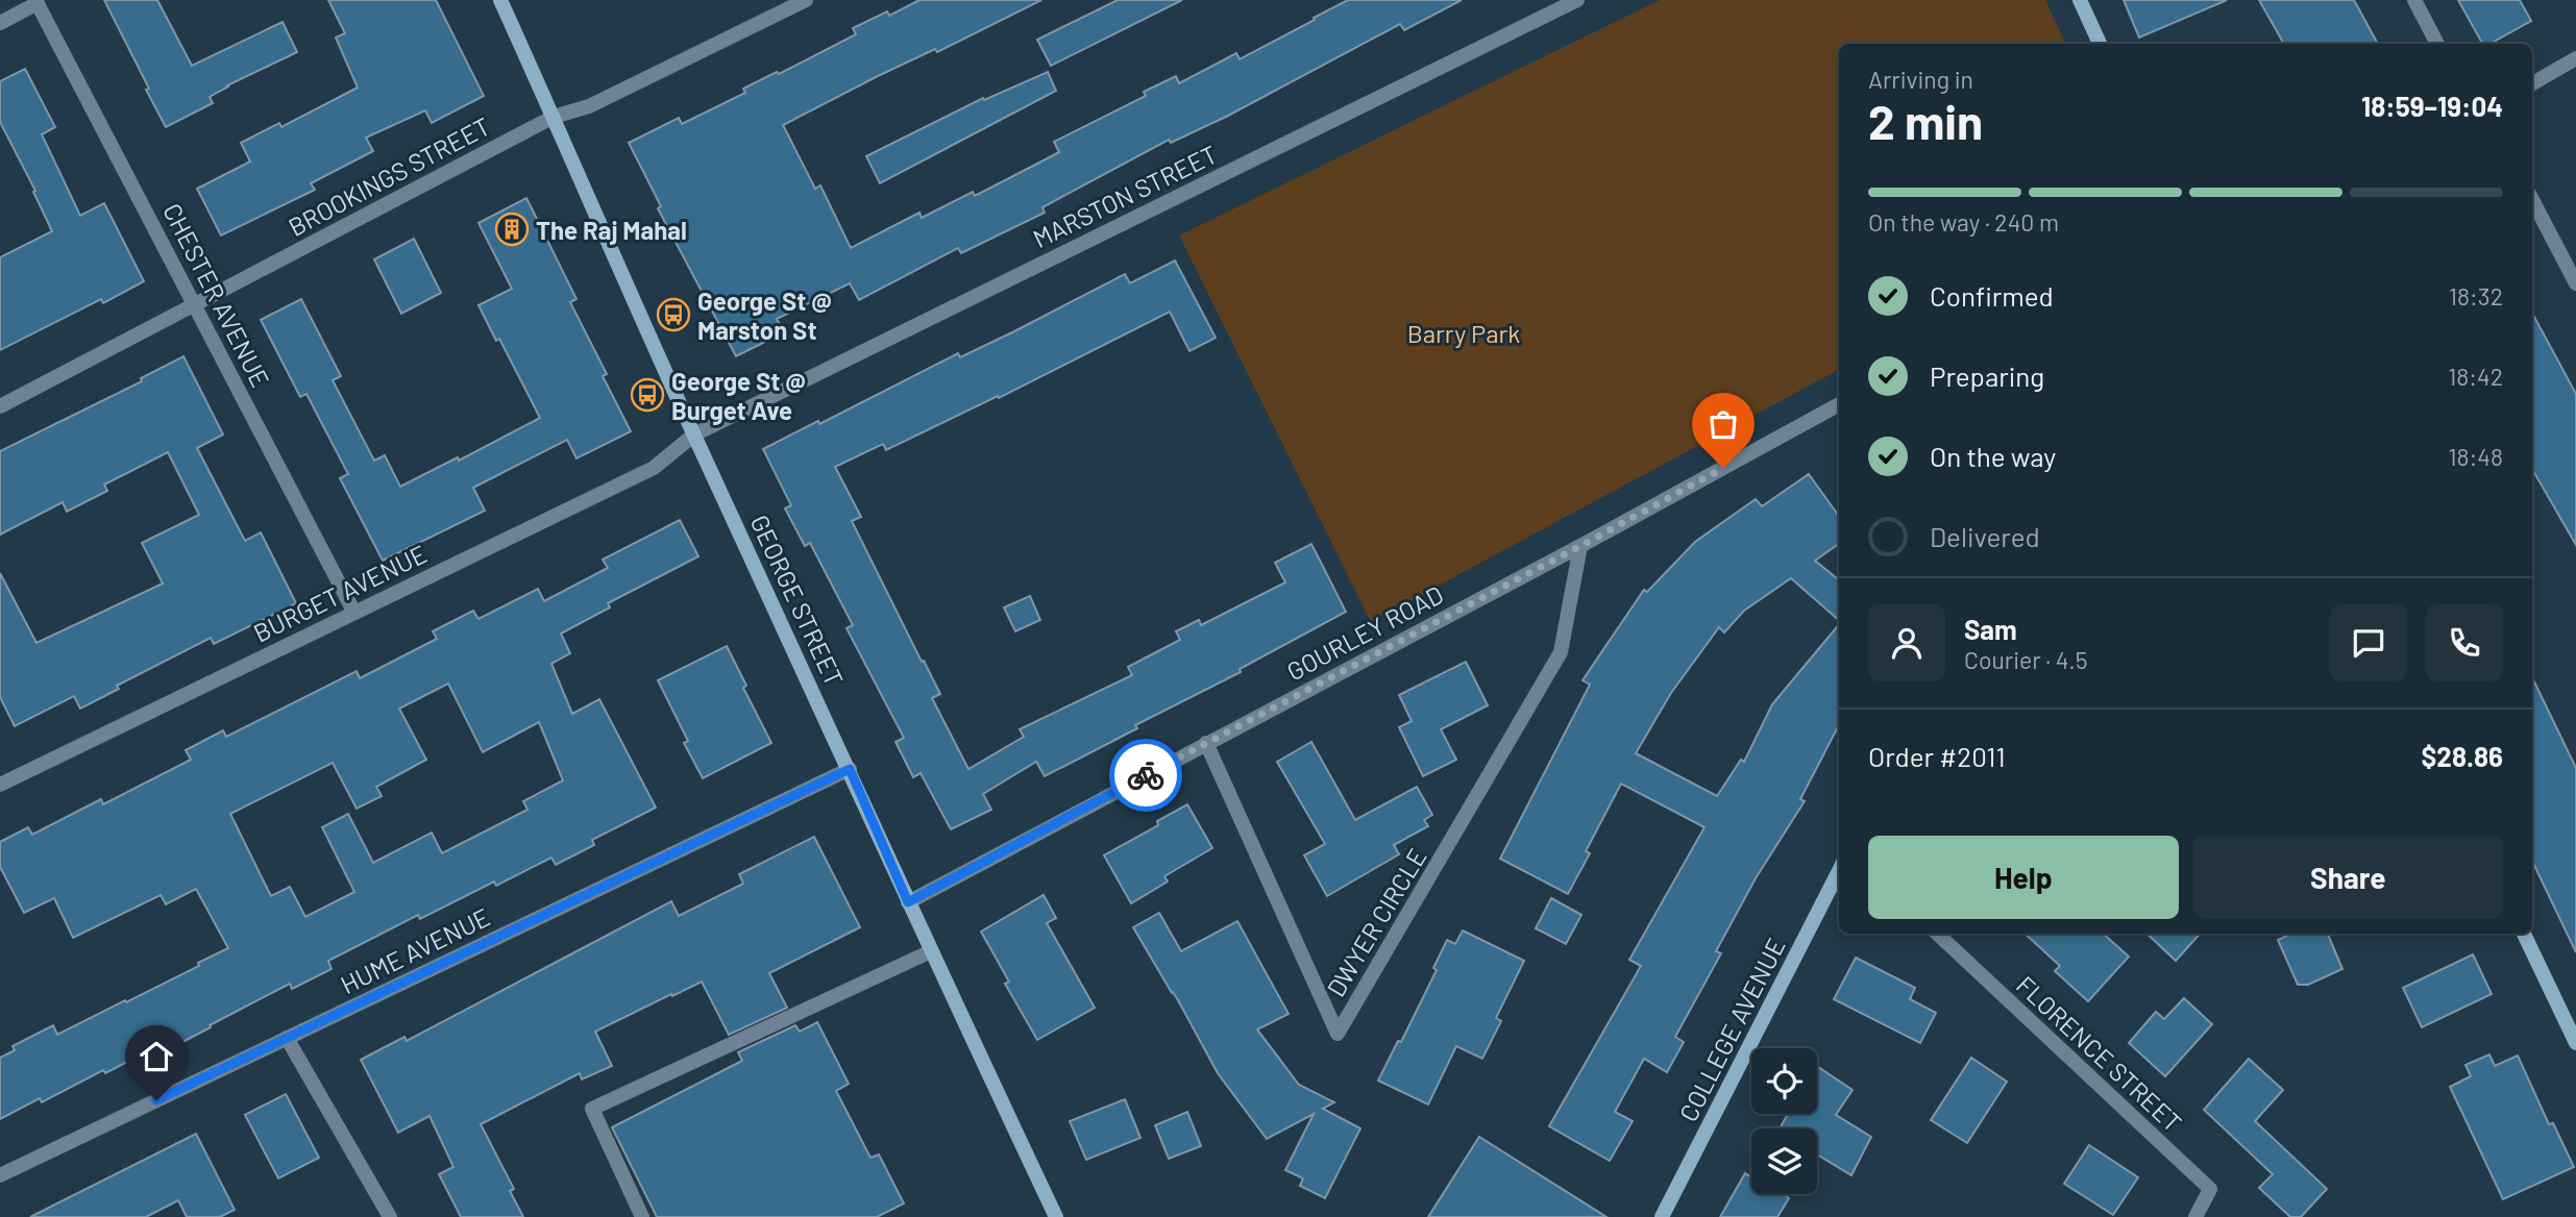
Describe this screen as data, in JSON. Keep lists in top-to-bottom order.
{
  "streets": {
    "street": [
      "BROOKINGS STREET",
      "MARSTON STREET",
      "CHESTER AVENUE",
      "BURGET AVENUE",
      "GEORGE STREET",
      "GOURLEY ROAD",
      "DWYER CIRCLE",
      "HUME AVENUE",
      "COLLEGE AVENUE",
      "FLORENCE STREET"
    ]
  },
  "crossings": [
    ["BROOKINGS STREET", "CHESTER AVENUE"],
    ["BROOKINGS STREET", "GEORGE STREET"],
    ["MARSTON STREET", "BURGET AVENUE"],
    ["MARSTON STREET", "GEORGE STREET"],
    ["CHESTER AVENUE", "BURGET AVENUE"],
    ["BURGET AVENUE", "GEORGE STREET"],
    ["GEORGE STREET", "GOURLEY ROAD"],
    ["GEORGE STREET", "HUME AVENUE"],
    ["GOURLEY ROAD", "DWYER CIRCLE"]
  ],
  "parks": ["Barry Park"],
  "places": {
    "building": ["The Raj Mahal"],
    "bus stop": ["George St @ Marston St", "George St @ Burget Ave"]
  },
  "page": {
    "heading": ["2 min", "Arriving in", "18:59–19:04"],
    "panel": [
      "Sam",
      "Courier · 4.5",
      "Order #2011",
      "$28.86"
    ],
    "bar": "On the way · 240 m",
    "list": [
      ["Confirmed", "18:32"],
      ["Preparing", "18:42"],
      ["On the way", "18:48"],
      "Delivered"
    ],
    "buttons": ["Help", "Share"]
  }
}
